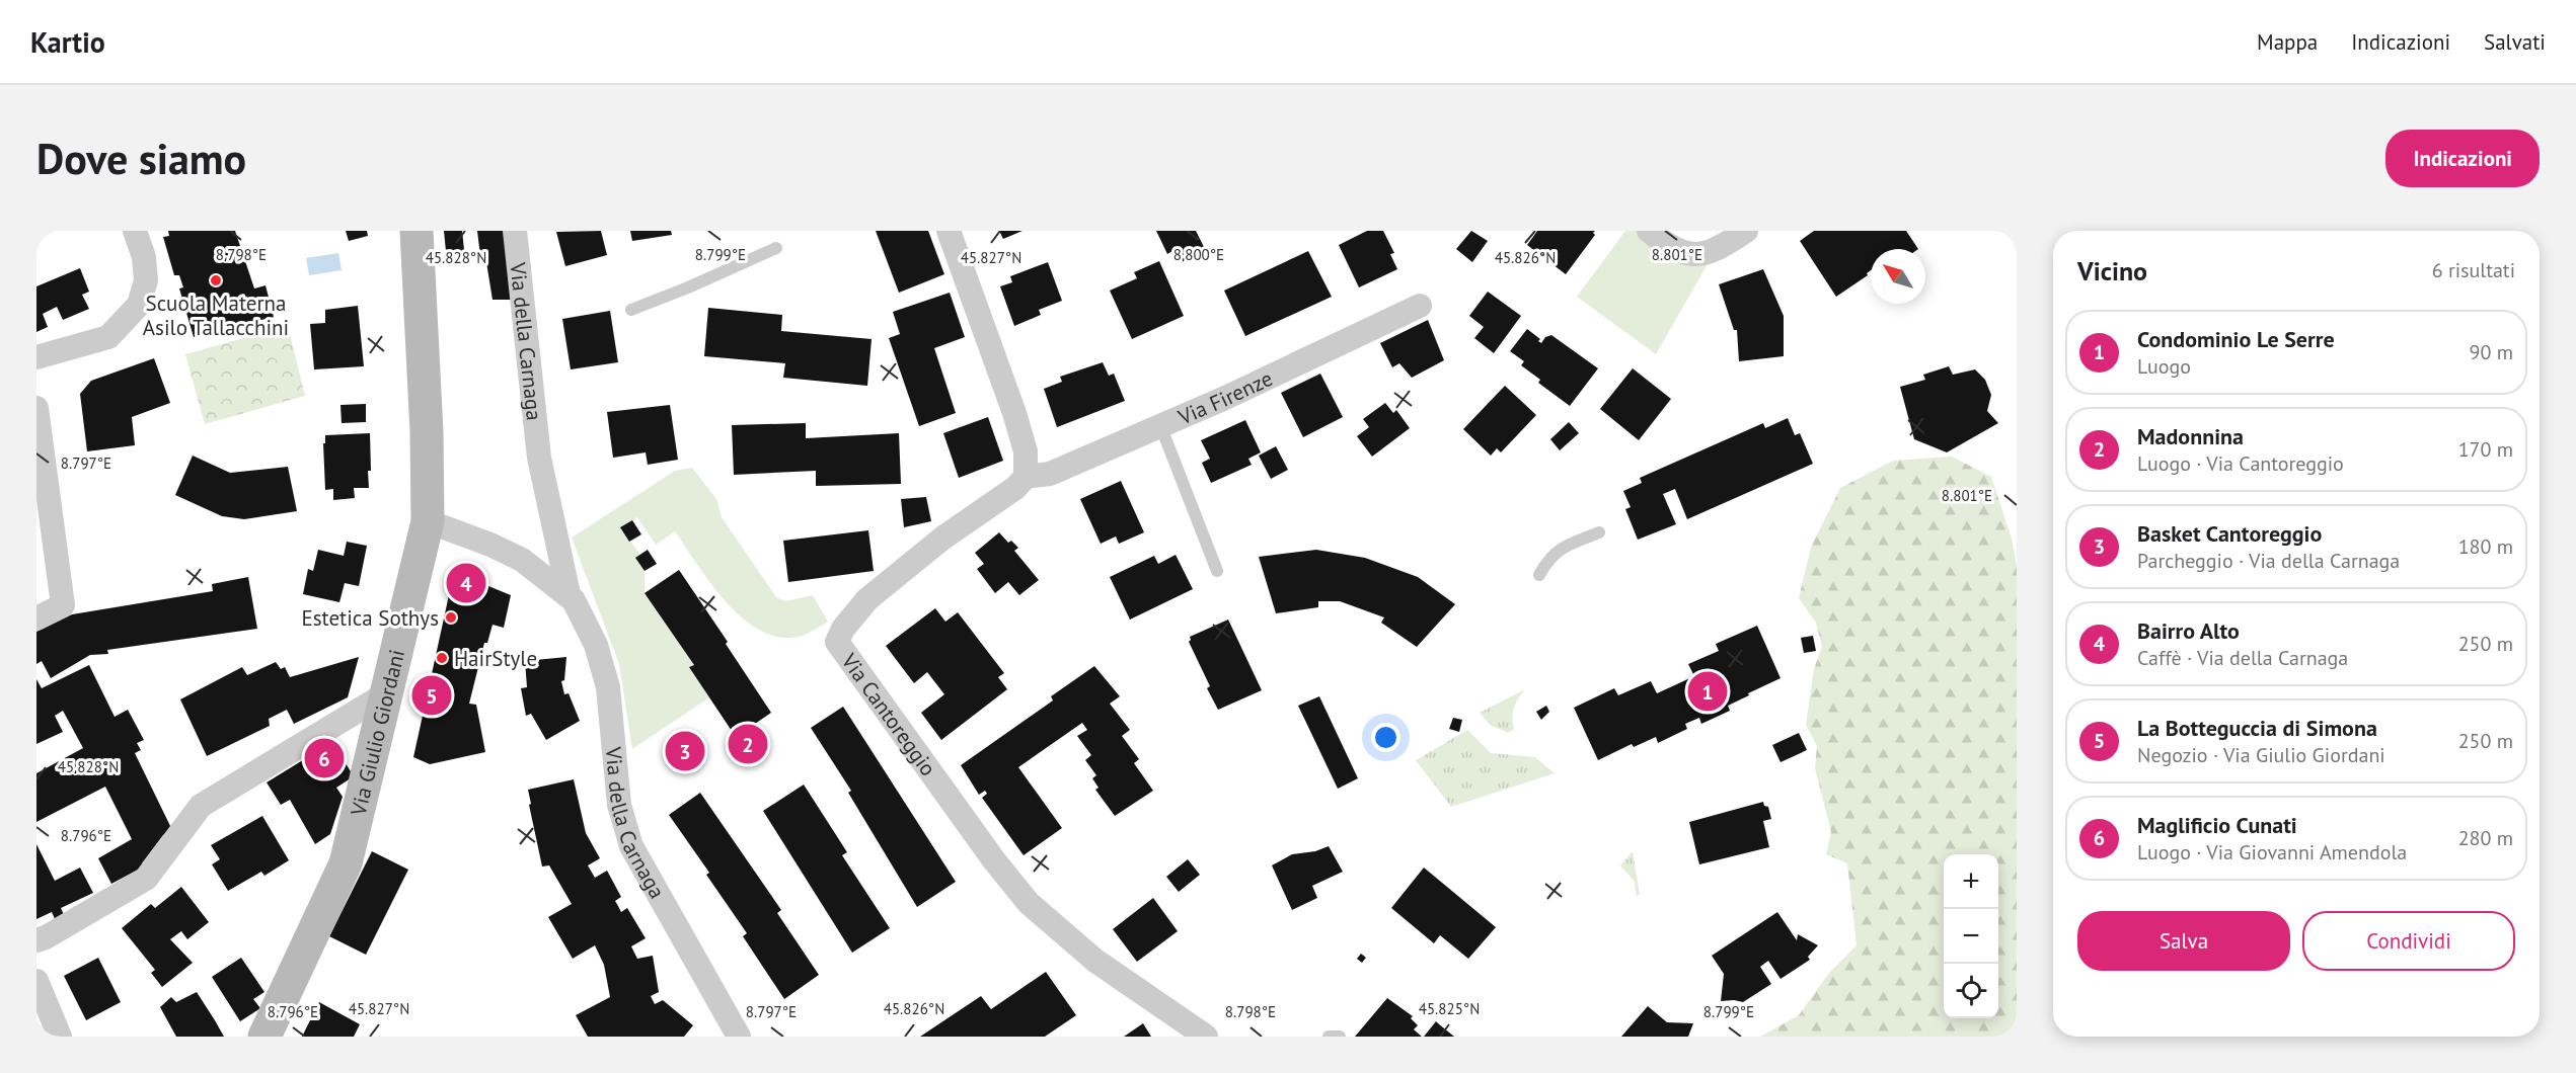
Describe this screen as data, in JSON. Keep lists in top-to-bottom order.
{
  "streets": {
    "street": [
      "Via della Carnaga",
      "Via Firenze",
      "Via Cantoreggio",
      "Via Giulio Giordani"
    ]
  },
  "crossings": [
    ["Via della Carnaga", "Via Giulio Giordani"],
    ["Via Firenze", "Via Cantoreggio"]
  ],
  "places": ["Scuola Materna Asilo Tallacchini", "Estetica Sothys", "HairStyle"],
  "north": "top left",
  "page": {
    "header": "Kartio",
    "nav": ["Mappa", "Indicazioni", "Salvati"],
    "buttons": [
      "Indicazioni",
      ["Salva", "Condividi"]
    ],
    "title": "Dove siamo",
    "heading": ["Vicino", "6 risultati"],
    "list": [
      {
        "mark": "1",
        "name": "Condominio Le Serre",
        "note": "Luogo",
        "value": "90 m"
      },
      {
        "mark": "2",
        "name": "Madonnina",
        "note": "Luogo · Via Cantoreggio",
        "value": "170 m"
      },
      {
        "mark": "3",
        "name": "Basket Cantoreggio",
        "note": "Parcheggio · Via della Carnaga",
        "value": "180 m"
      },
      {
        "mark": "4",
        "name": "Bairro Alto",
        "note": "Caffè · Via della Carnaga",
        "value": "250 m"
      },
      {
        "mark": "5",
        "name": "La Botteguccia di Simona",
        "note": "Negozio · Via Giulio Giordani",
        "value": "250 m"
      },
      {
        "mark": "6",
        "name": "Maglificio Cunati",
        "note": "Luogo · Via Giovanni Amendola",
        "value": "280 m"
      }
    ],
    "pins": [
      "4",
      "1",
      "5",
      "2",
      "3",
      "6"
    ],
    "map_buttons": ["+", "−"]
  },
  "coordinates": [
    "8.798°E",
    "8.799°E",
    "8.800°E",
    "8.801°E",
    "45.828°N",
    "45.827°N",
    "45.826°N",
    "8.797°E",
    "8.796°E",
    "45.825°N"
  ]
}
